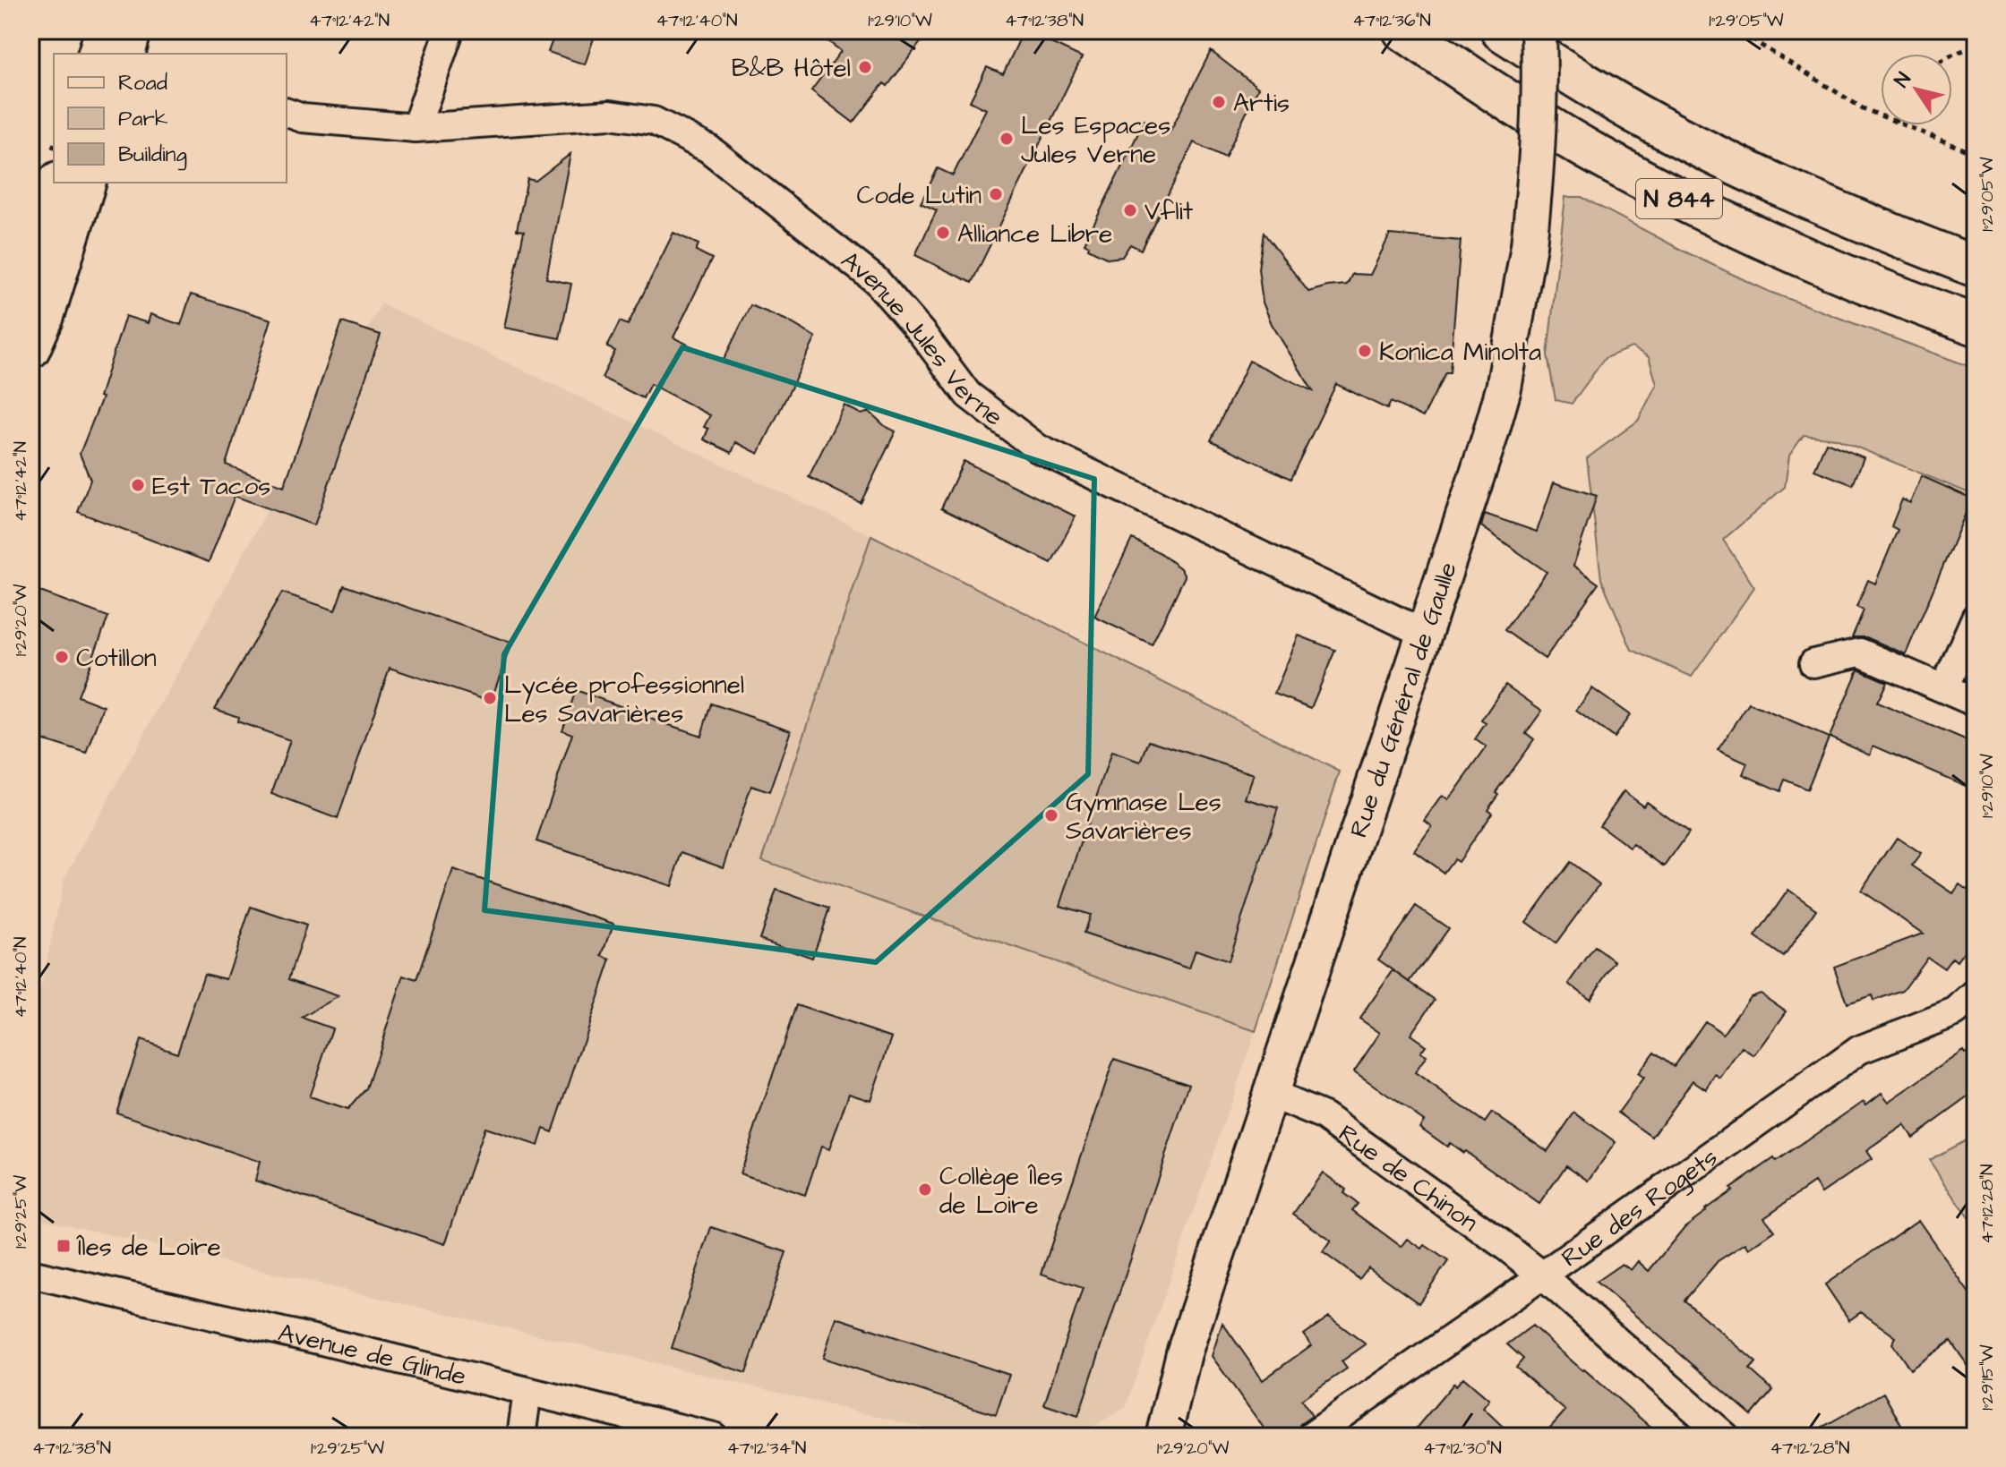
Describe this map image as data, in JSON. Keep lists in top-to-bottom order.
{
  "streets": {
    "highway": ["N 844"],
    "street": [
      "Avenue Jules Verne",
      "Rue du Général de Gaulle",
      "Rue de Chinon",
      "Rue des Rogets",
      "Avenue de Glinde"
    ]
  },
  "crossings": [
    ["Avenue Jules Verne", "Rue du Général de Gaulle"],
    ["Rue du Général de Gaulle", "Rue de Chinon"],
    ["Rue de Chinon", "Rue des Rogets"]
  ],
  "places": {
    "other": [
      "B&B Hôtel",
      "Artis",
      "Les Espaces Jules Verne",
      "Code Lutin",
      "Vflit",
      "Alliance Libre",
      "Konica Minolta",
      "Est Tacos",
      "Cotillon",
      "Lycée professionnel Les Savarières",
      "Gymnase Les Savarières",
      "Collège Îles de Loire"
    ],
    "transit": ["Îles de Loire"]
  },
  "legend": ["Road", "Park", "Building"],
  "north": "top left",
  "coordinates": [
    "47°12'42\"N",
    "47°12'40\"N",
    "1°29'10\"W",
    "47°12'38\"N",
    "47°12'36\"N",
    "1°29'05\"W",
    "1°29'20\"W",
    "47°12'28\"N",
    "1°29'25\"W",
    "1°29'15\"W",
    "47°12'34\"N",
    "47°12'30\"N"
  ]
}
